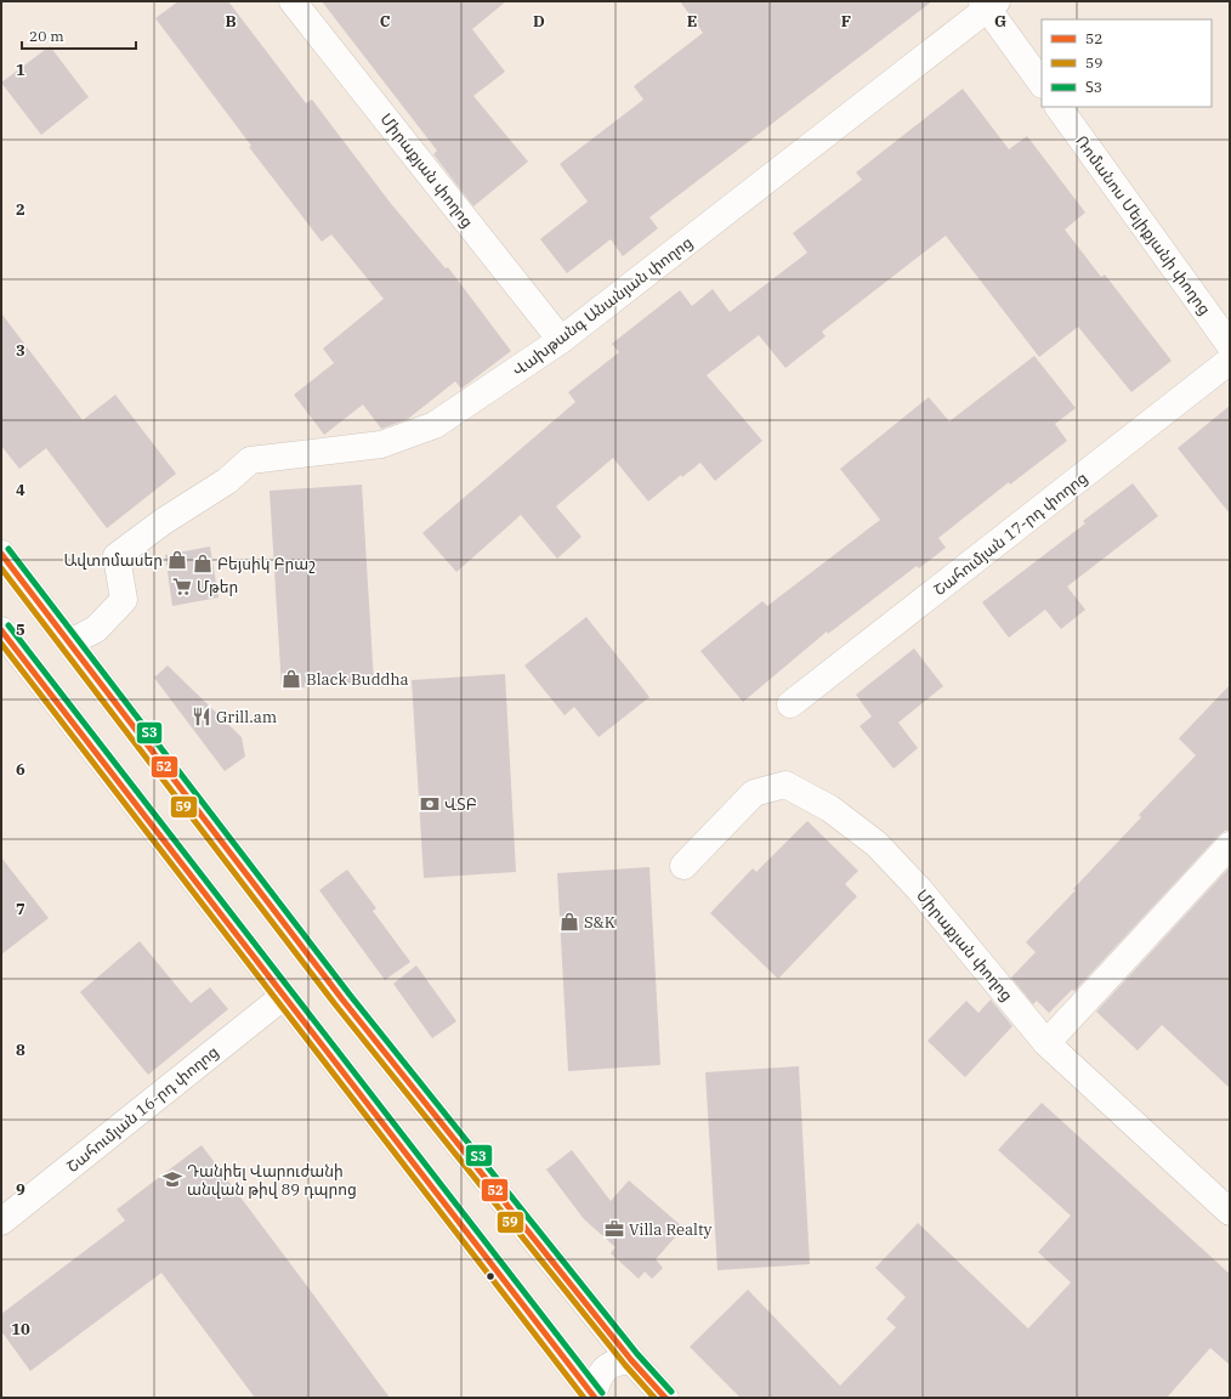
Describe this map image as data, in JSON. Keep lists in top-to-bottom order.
{
  "streets": {
    "street": [
      "Միրաքյան փողոց",
      "Ռոմանոս Մելիքյանի փողոց",
      "Վախթանգ Անանյան փողոց",
      "Շահումյան 17-րդ փողոց",
      "Շահումյան 16-րդ փողոց"
    ]
  },
  "crossings": [
    ["Միրաքյան փողոց", "Վախթանգ Անանյան փողոց"]
  ],
  "places": {
    "shop": [
      "Ավտոմասեր",
      "Բեյսիկ Բրաշ",
      "Black Buddha",
      "S&K"
    ],
    "supermarket": ["Մթեր"],
    "restaurant": ["Grill.am"],
    "bank": ["ՎՏԲ"],
    "school or university": ["Դանիել Վարուժանի անվան թիվ 89 դպրոց"],
    "office": ["Villa Realty"]
  },
  "lines": ["transit line Տ3", "transit line 52", "transit line 59"],
  "legend": ["52", "59", "Տ3"],
  "scale_bar": "20 m",
  "grid": {
    "columns": [
      "B",
      "C",
      "D",
      "E",
      "F",
      "G"
    ],
    "rows": [
      "1",
      "2",
      "3",
      "4",
      "5",
      "6",
      "7",
      "8",
      "9",
      "10"
    ]
  }
}
